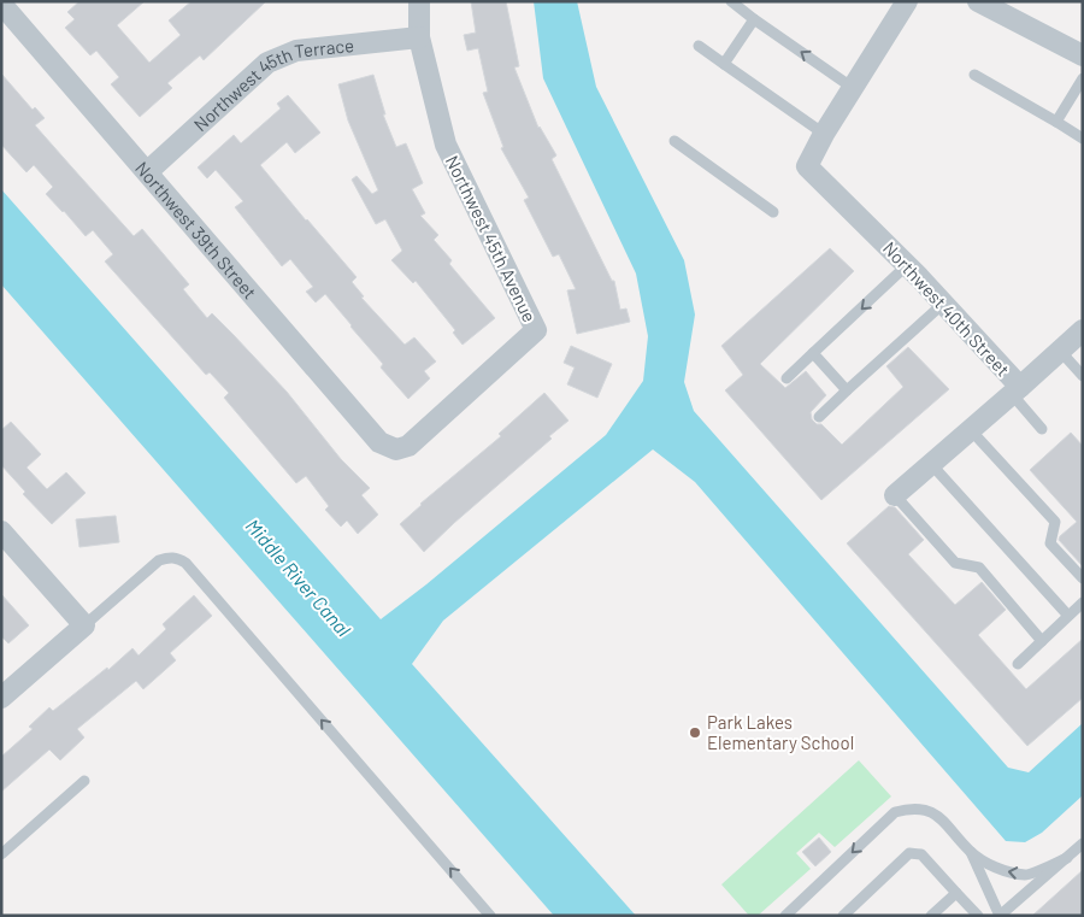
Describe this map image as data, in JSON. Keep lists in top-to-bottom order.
{
  "streets": {
    "street": [
      "Northwest 45th Terrace",
      "Northwest 39th Street",
      "Northwest 45th Avenue",
      "Northwest 40th Street"
    ]
  },
  "crossings": [
    ["Northwest 45th Terrace", "Northwest 39th Street"],
    ["Northwest 45th Terrace", "Northwest 45th Avenue"],
    ["Northwest 39th Street", "Northwest 45th Avenue"]
  ],
  "water": ["Middle River Canal"],
  "places": ["Park Lakes Elementary School"]
}
